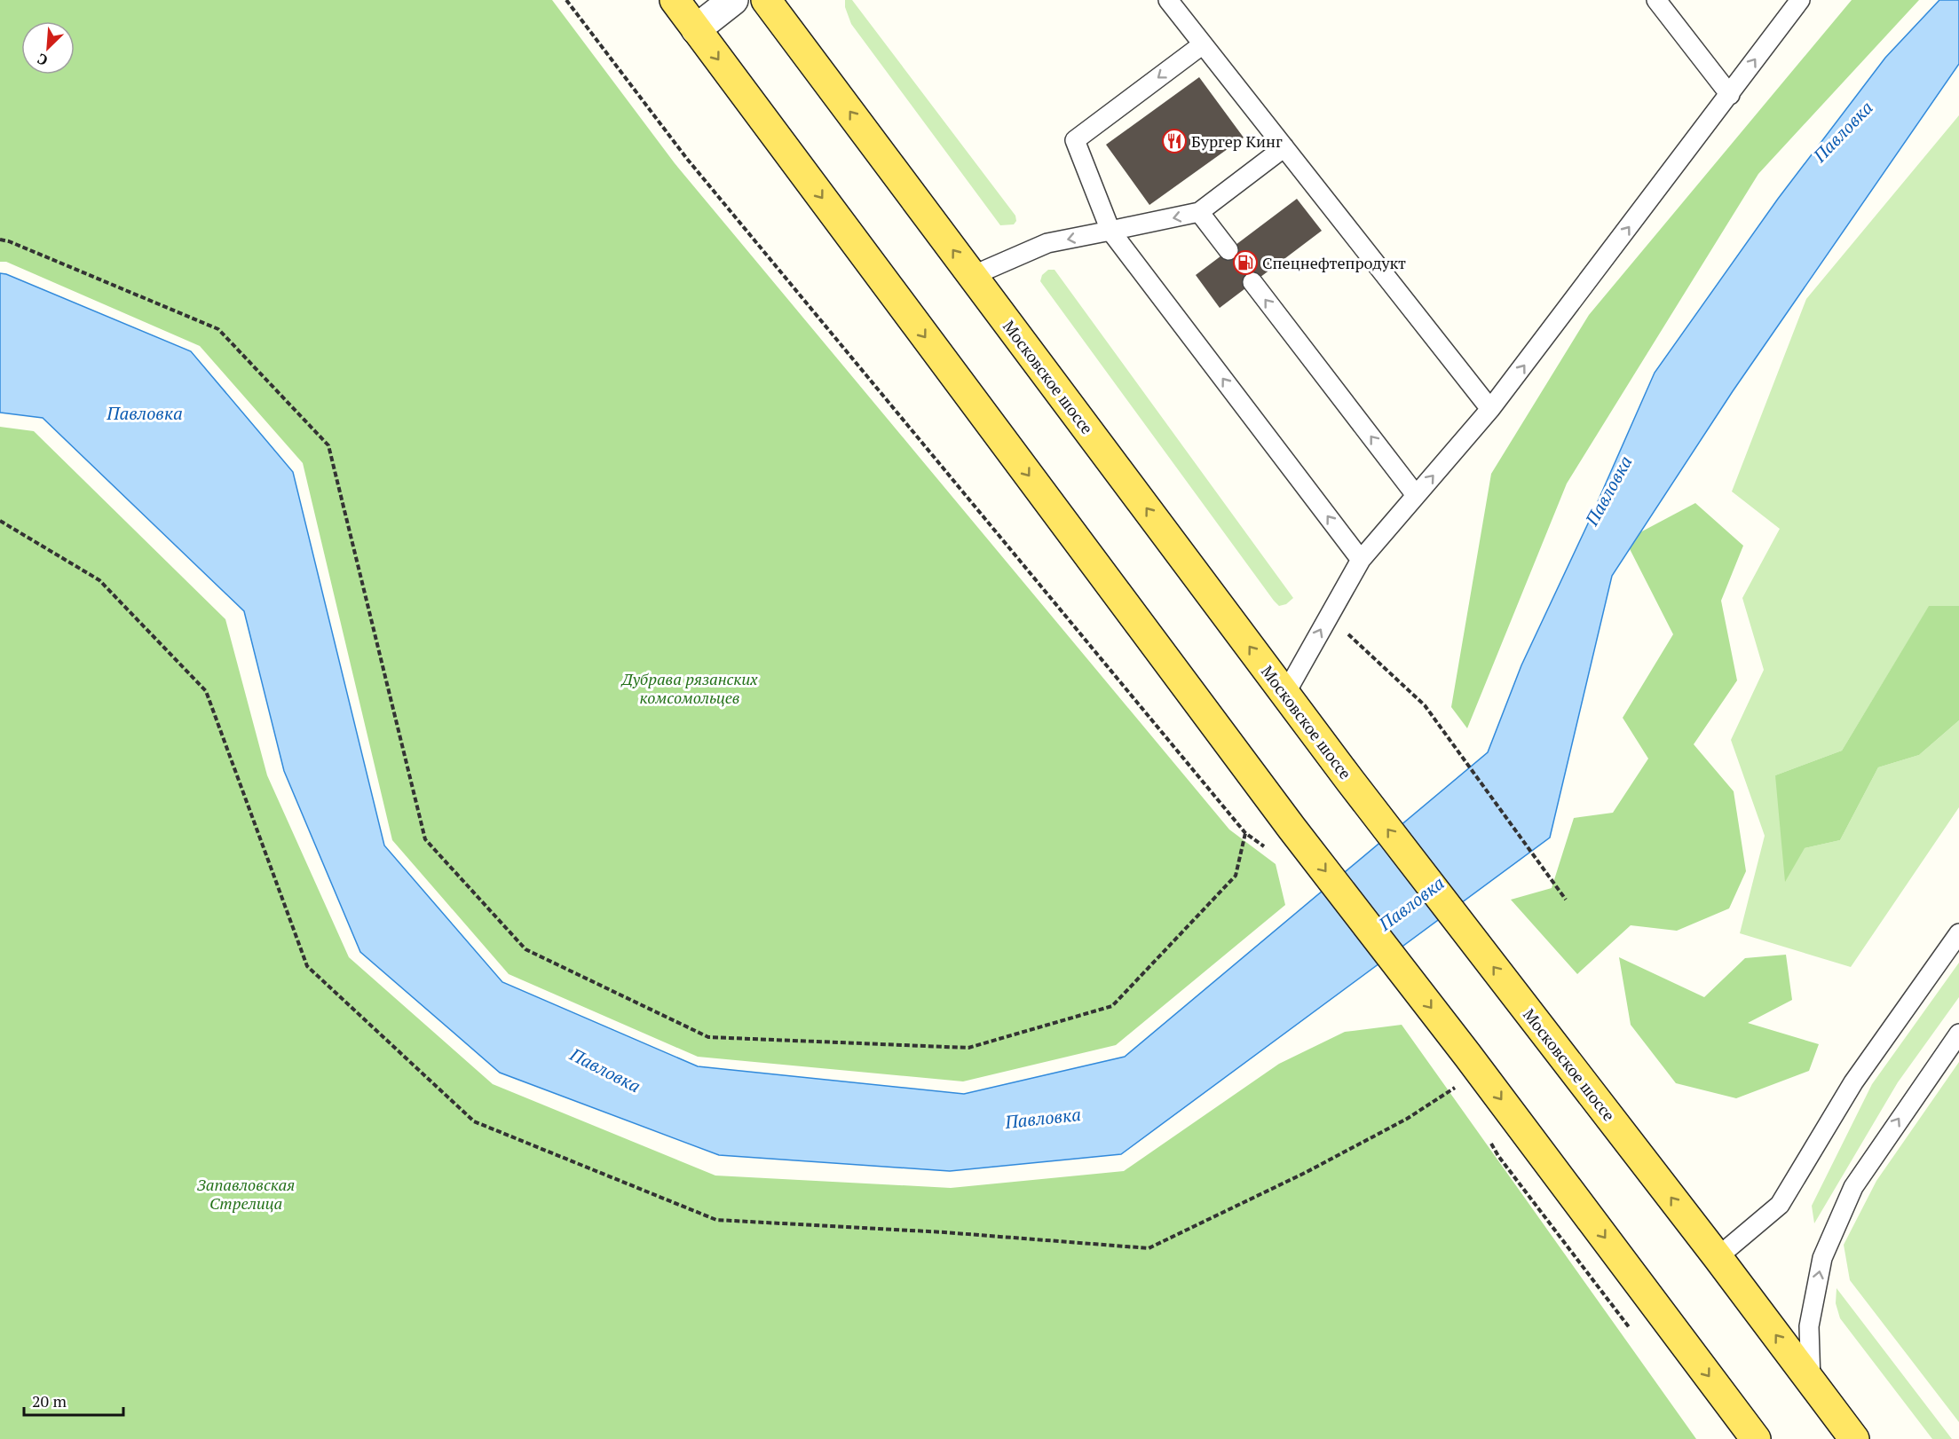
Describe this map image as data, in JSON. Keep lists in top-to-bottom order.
{
  "streets": {
    "main road": ["Московское шоссе"]
  },
  "water": ["Павловка"],
  "parks": ["Дубрава рязанских комсомольцев", "Запавловская Стрелица"],
  "places": {
    "restaurant": ["Бургер Кинг"],
    "fuel station": ["Спецнефтепродукт"]
  },
  "scale_bar": "20 m",
  "north": "bottom left"
}
